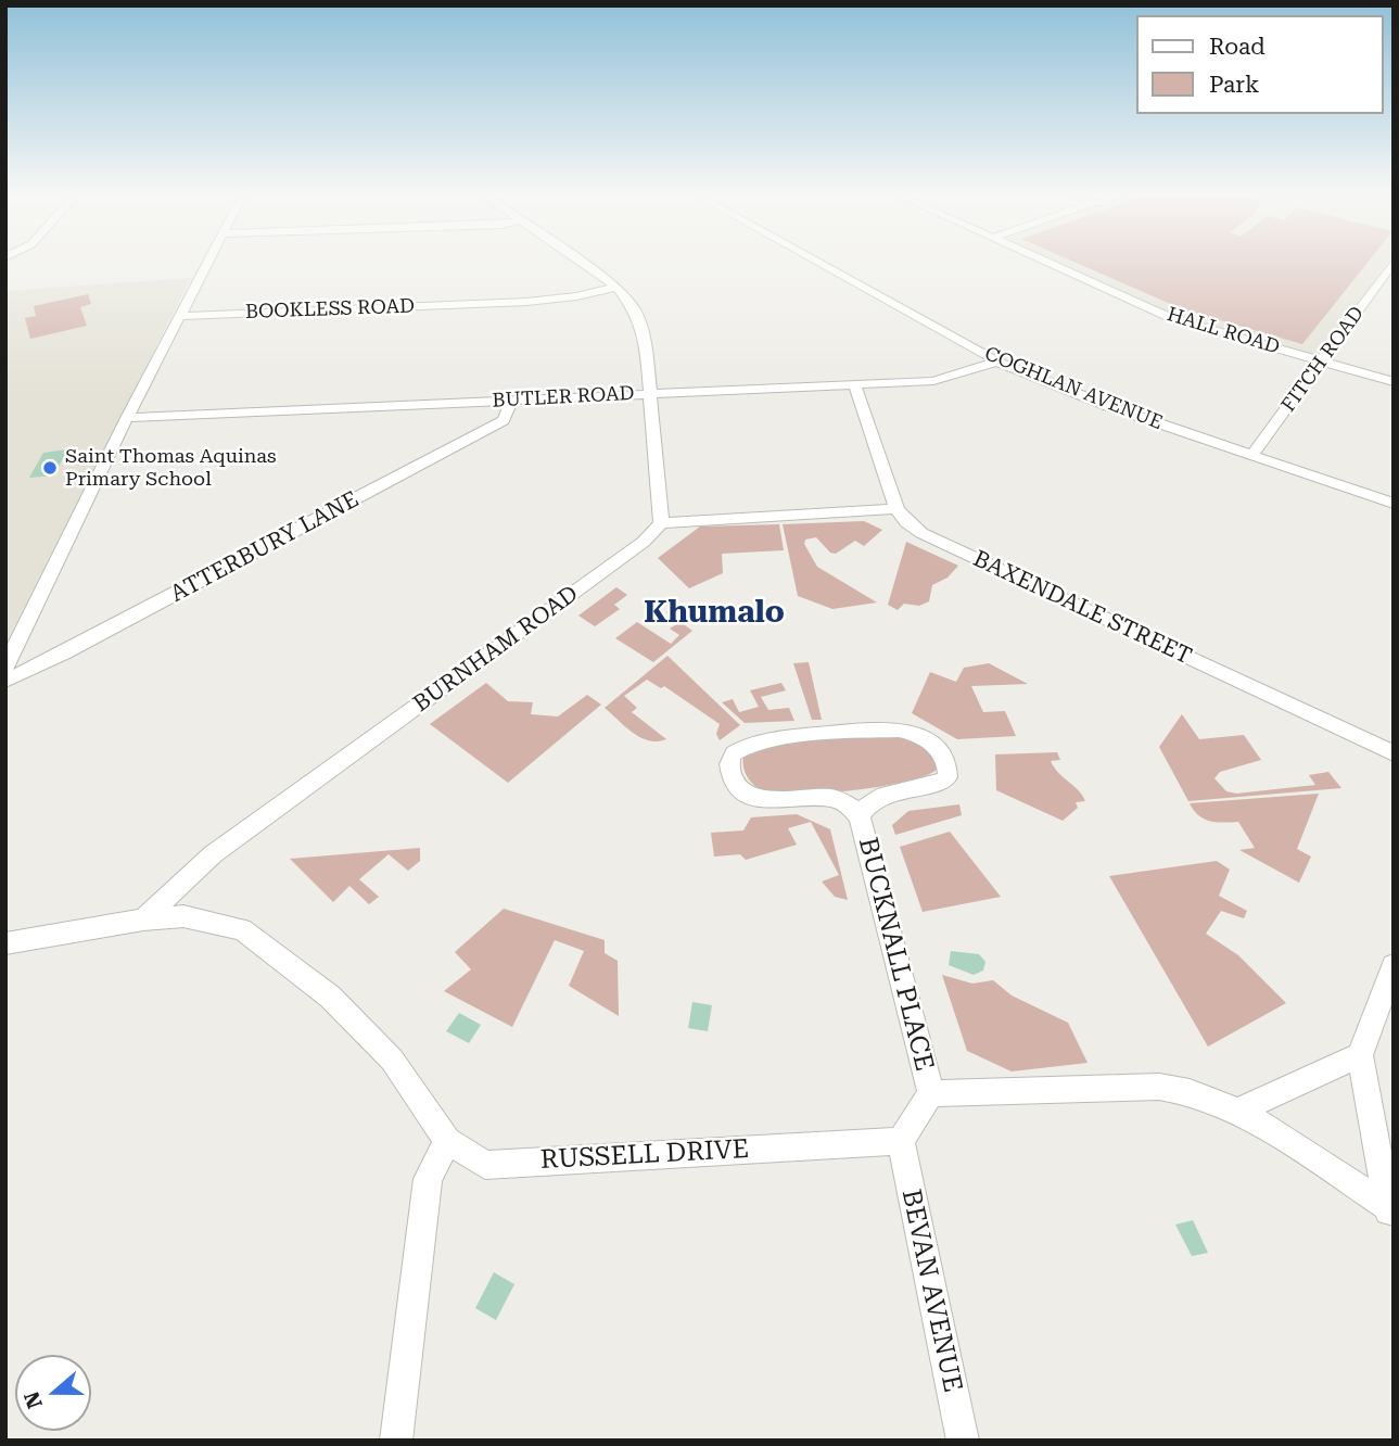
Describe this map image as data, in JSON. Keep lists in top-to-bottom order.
{
  "streets": {
    "street": [
      "BOOKLESS ROAD",
      "HALL ROAD",
      "FITCH ROAD",
      "COGHLAN AVENUE",
      "BUTLER ROAD",
      "ATTERBURY LANE",
      "BAXENDALE STREET",
      "BURNHAM ROAD",
      "BUCKNALL PLACE",
      "RUSSELL DRIVE",
      "BEVAN AVENUE"
    ]
  },
  "crossings": [
    ["HALL ROAD", "FITCH ROAD"],
    ["FITCH ROAD", "COGHLAN AVENUE"],
    ["COGHLAN AVENUE", "BUTLER ROAD"],
    ["BUTLER ROAD", "ATTERBURY LANE"],
    ["BURNHAM ROAD", "RUSSELL DRIVE"],
    ["RUSSELL DRIVE", "BEVAN AVENUE"]
  ],
  "districts": ["Khumalo"],
  "places": ["Saint Thomas Aquinas Primary School"],
  "legend": ["Road", "Park"],
  "north": "left"
}
